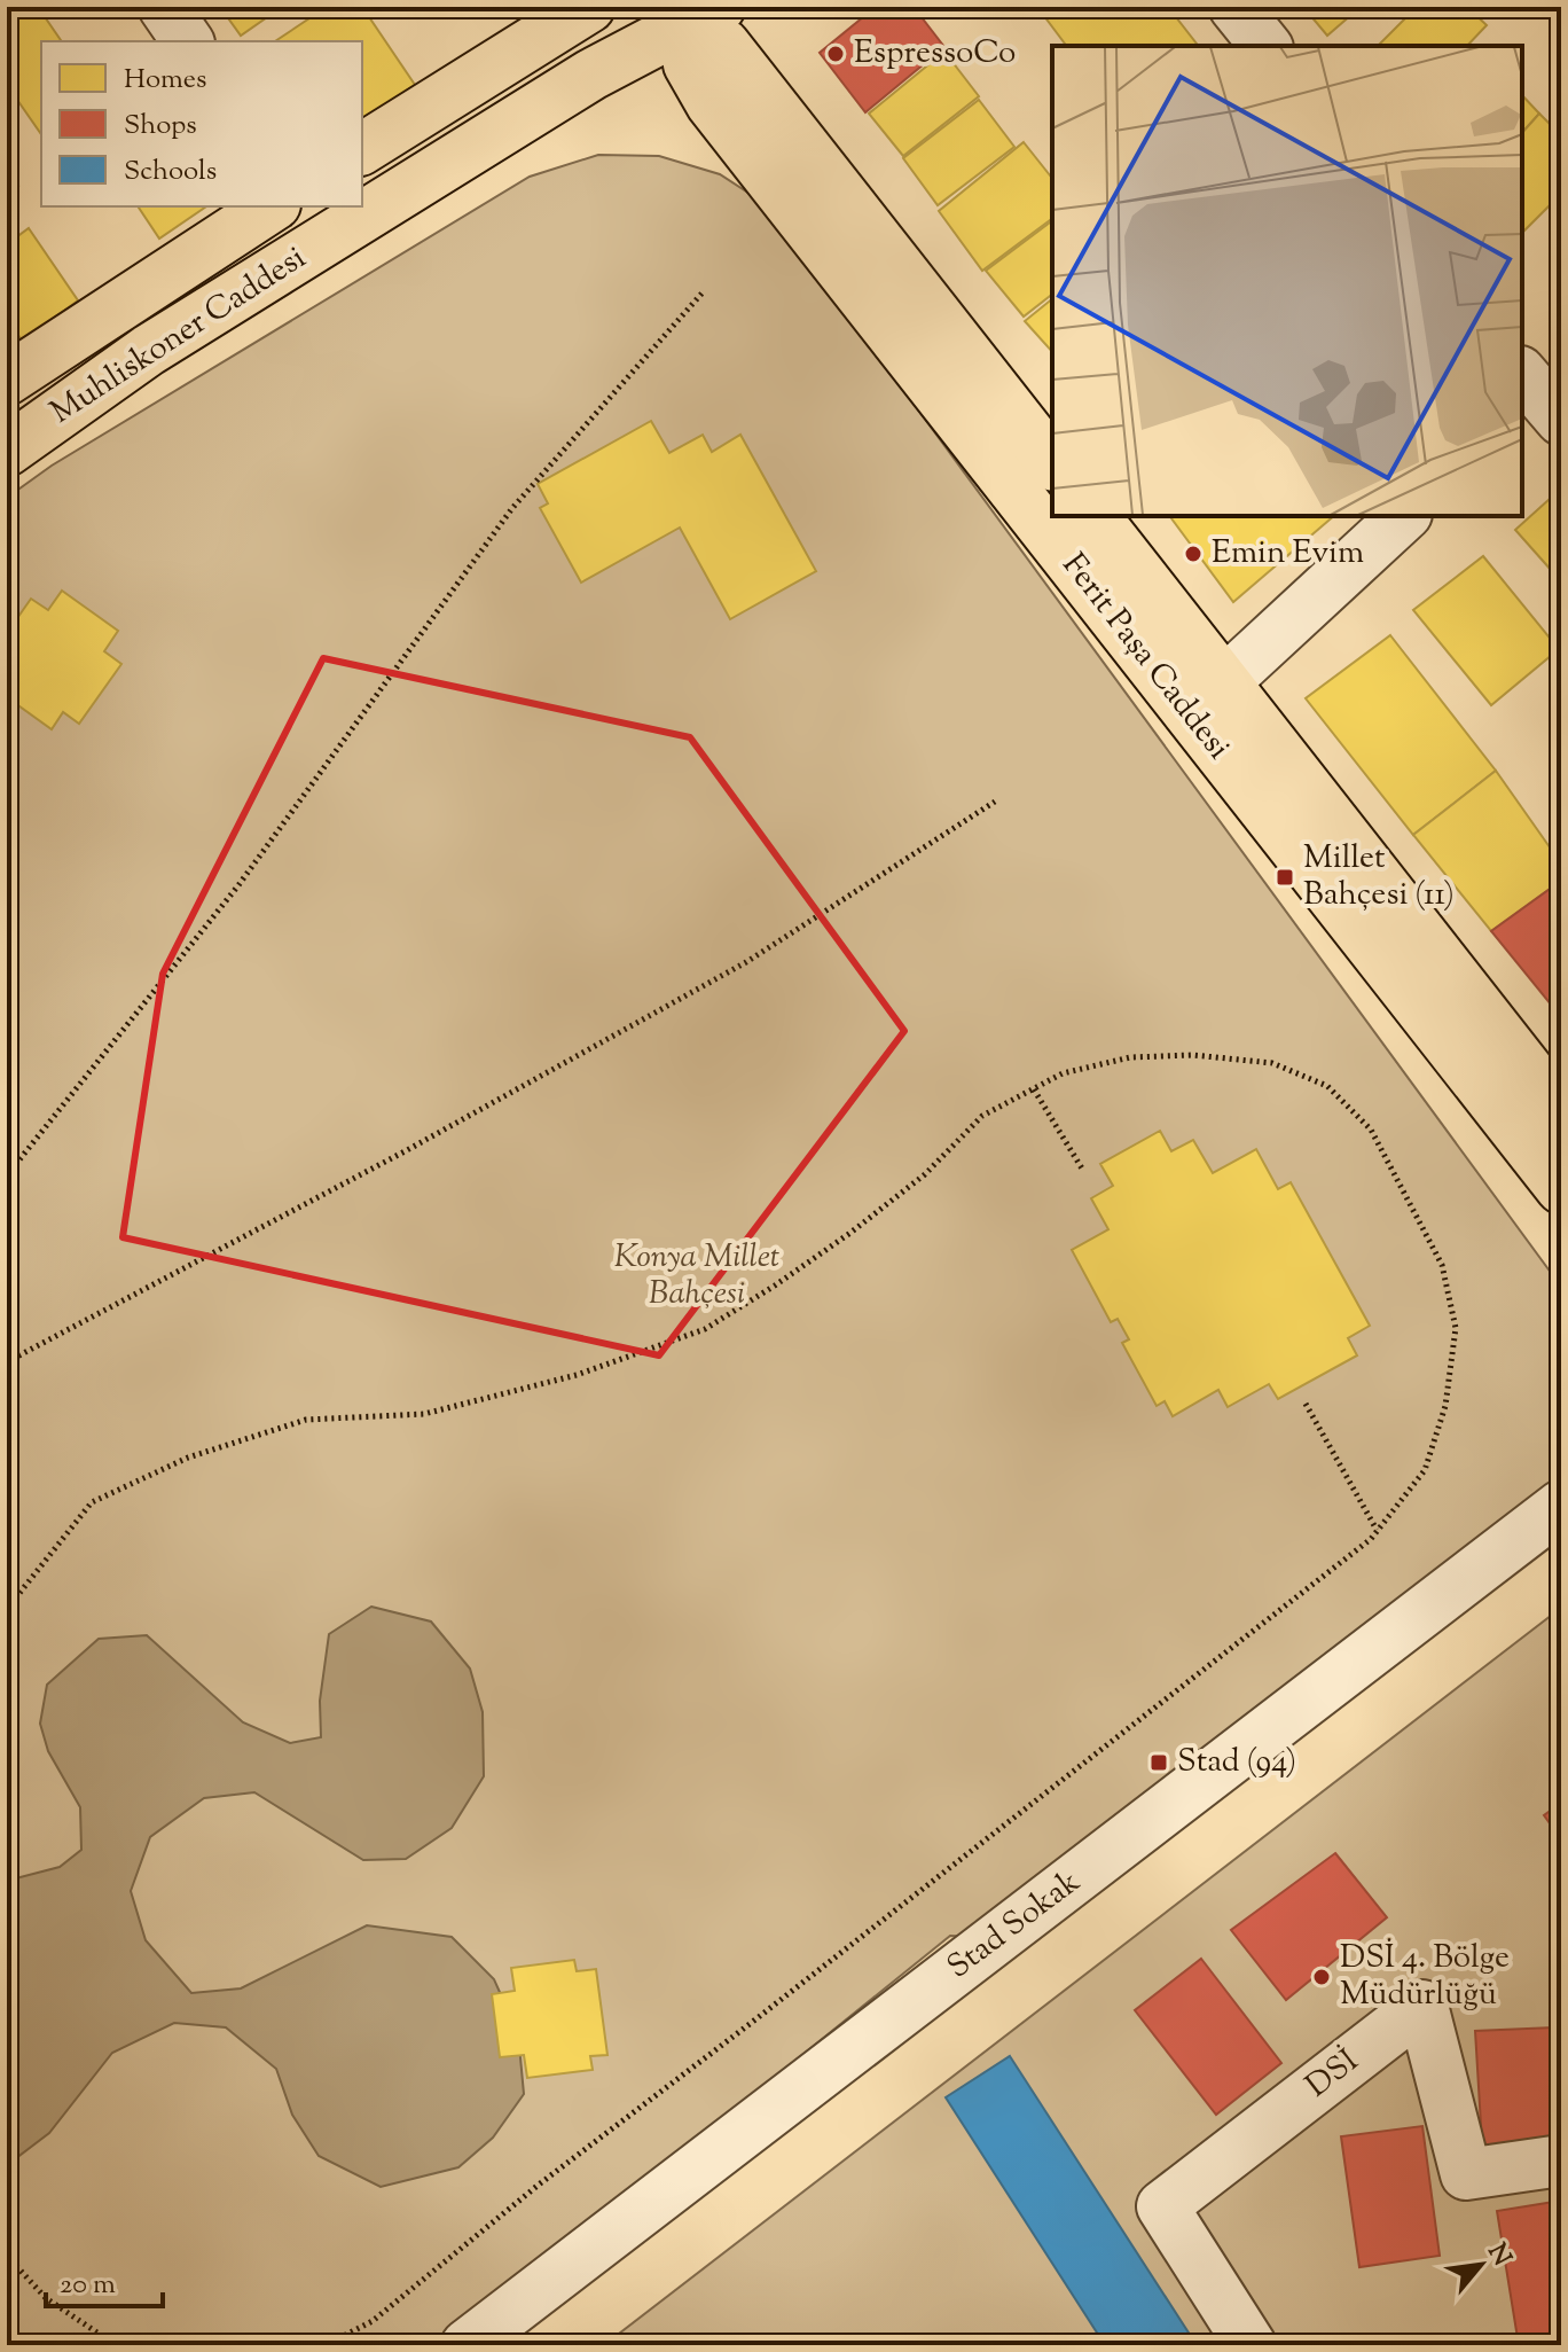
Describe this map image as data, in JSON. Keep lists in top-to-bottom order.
{
  "streets": {
    "main road": ["Muhliskoner Caddesi", "Ferit Paşa Caddesi"],
    "street": ["Stad Sokak", "DSİ"]
  },
  "crossings": [
    ["Muhliskoner Caddesi", "Ferit Paşa Caddesi"]
  ],
  "parks": ["Konya Millet Bahçesi"],
  "places": {
    "other": ["EspressoCo", "Emin Evim", "DSİ 4. Bölge Müdürlüğü"],
    "transit": ["Millet Bahçesi (11)", "Stad (94)"]
  },
  "legend": ["Homes", "Shops", "Schools"],
  "scale_bar": "20 m",
  "north": "top right"
}
